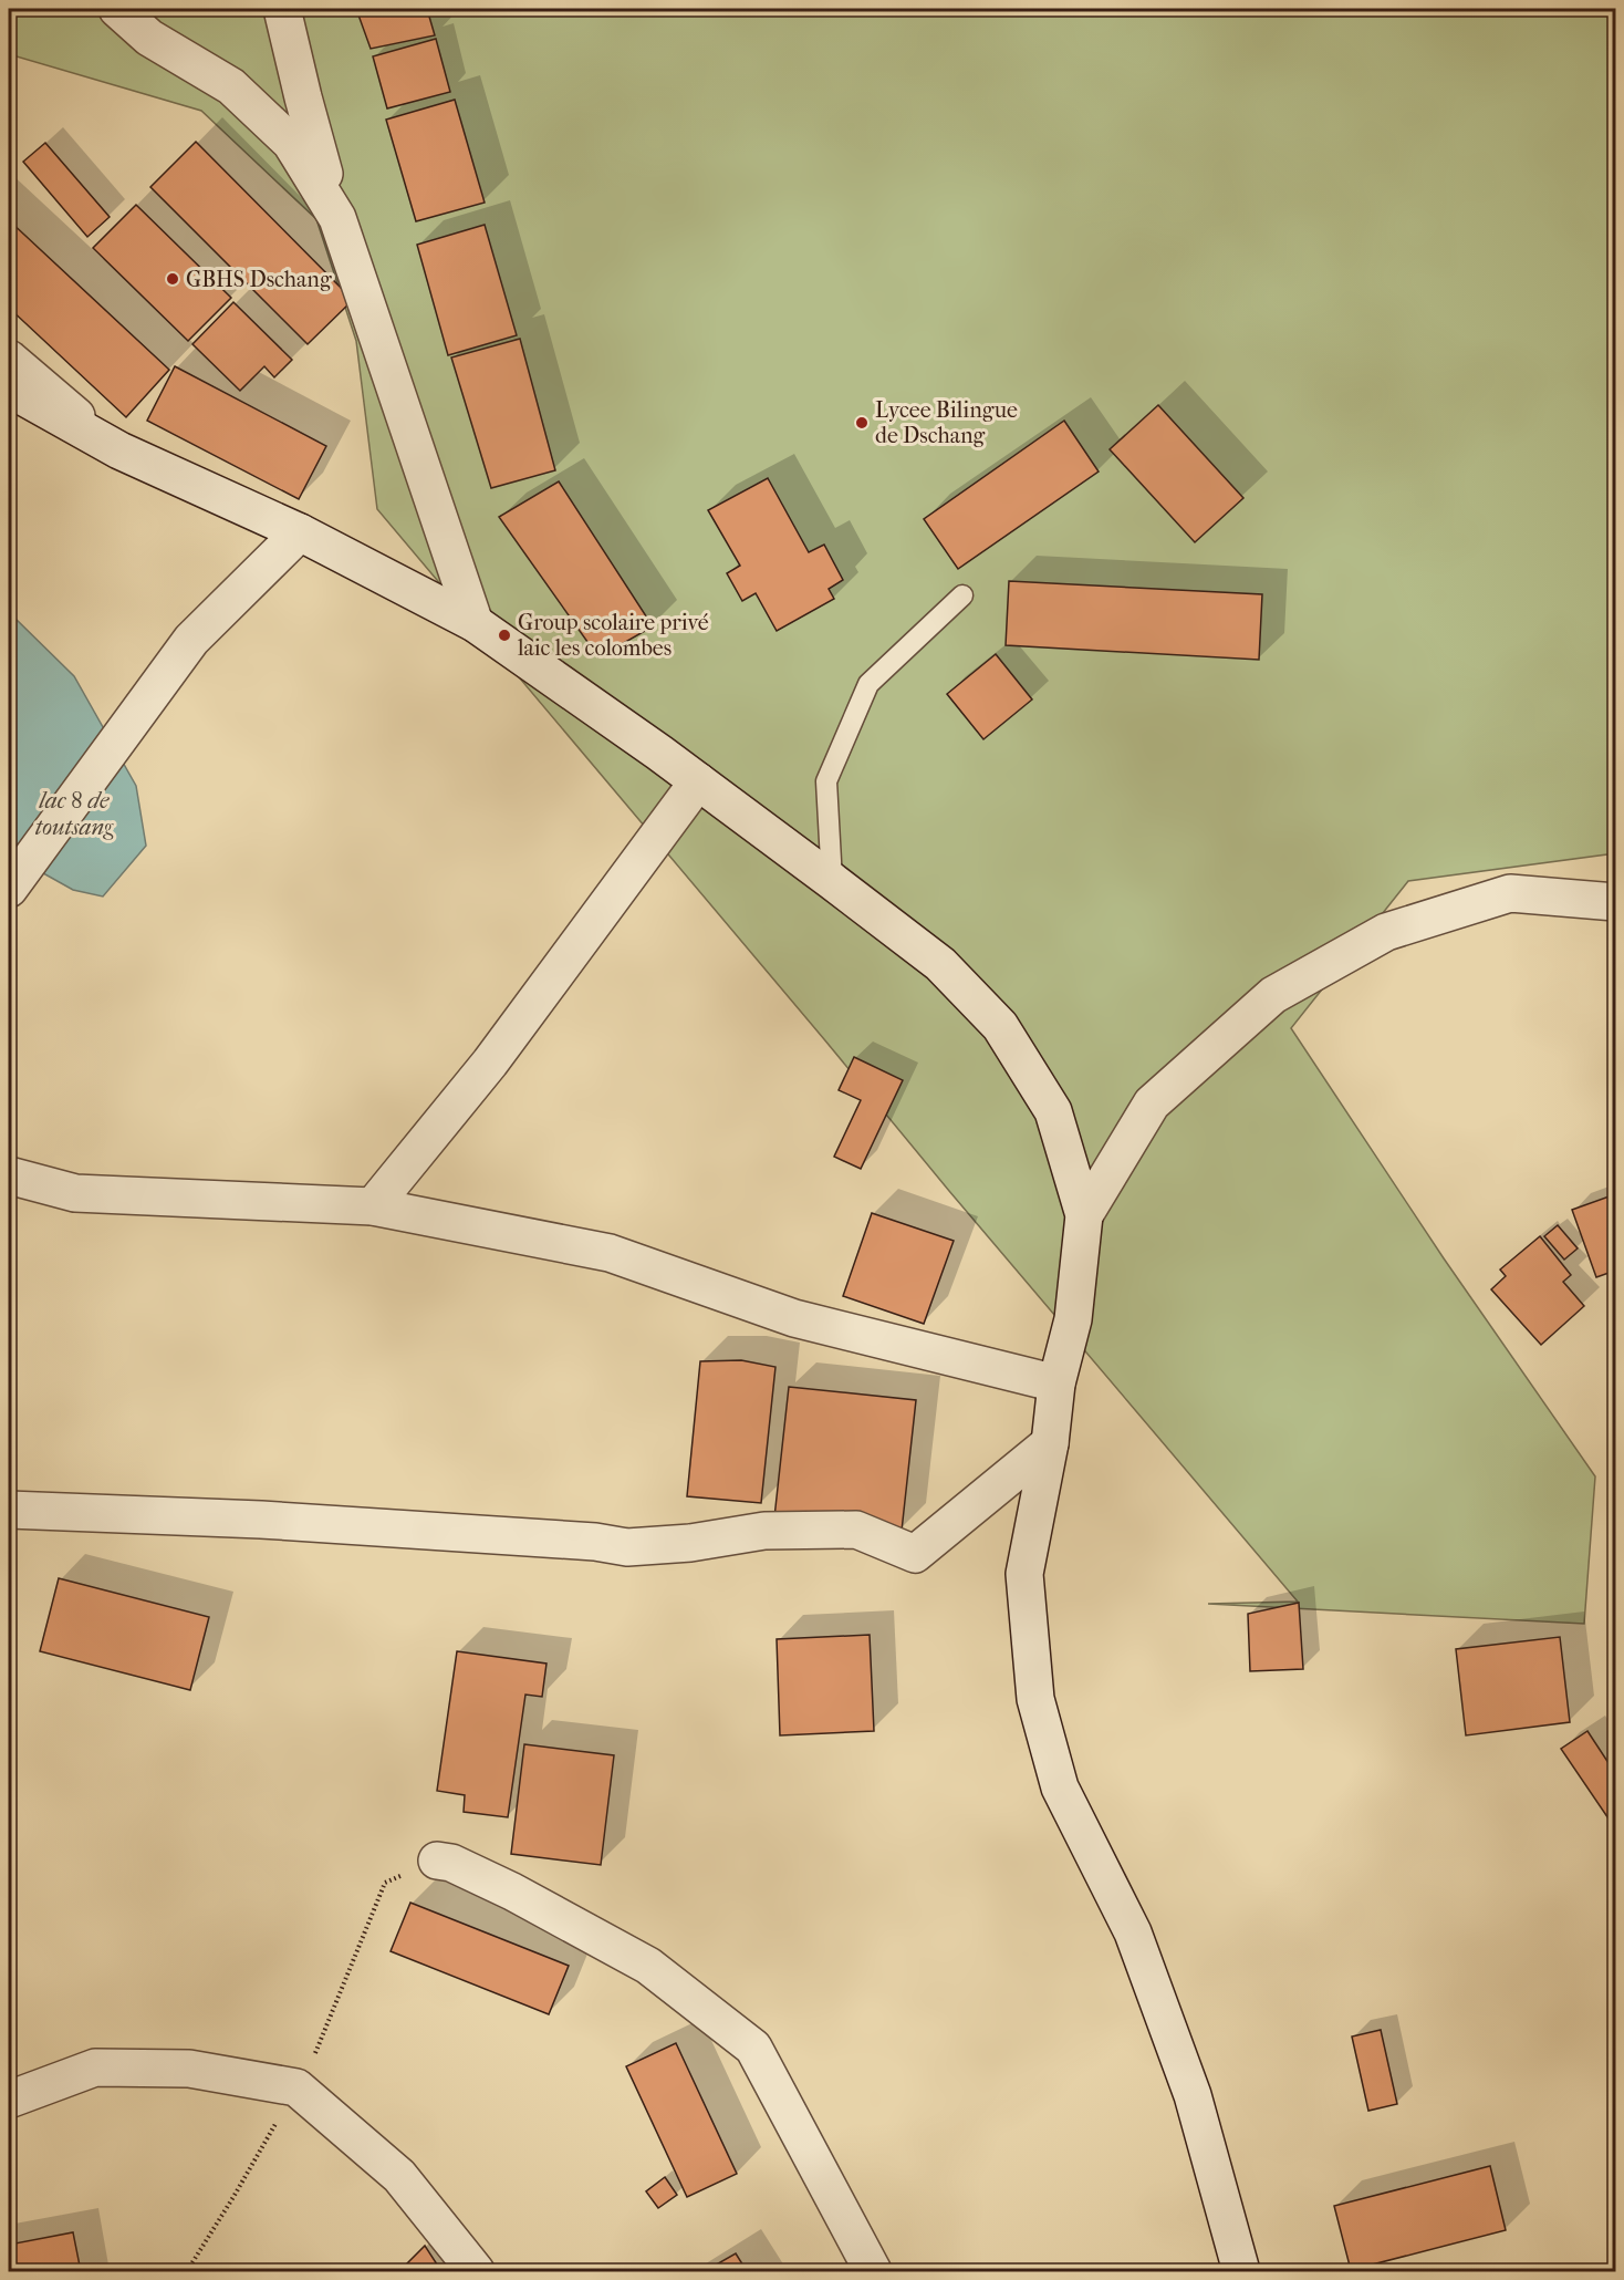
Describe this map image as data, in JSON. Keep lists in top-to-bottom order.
{
  "water": ["lac 8 de toutsang"],
  "places": ["GBHS Dschang", "Lycee Bilingue de Dschang", "Group scolaire privé laic les colombes"]
}
